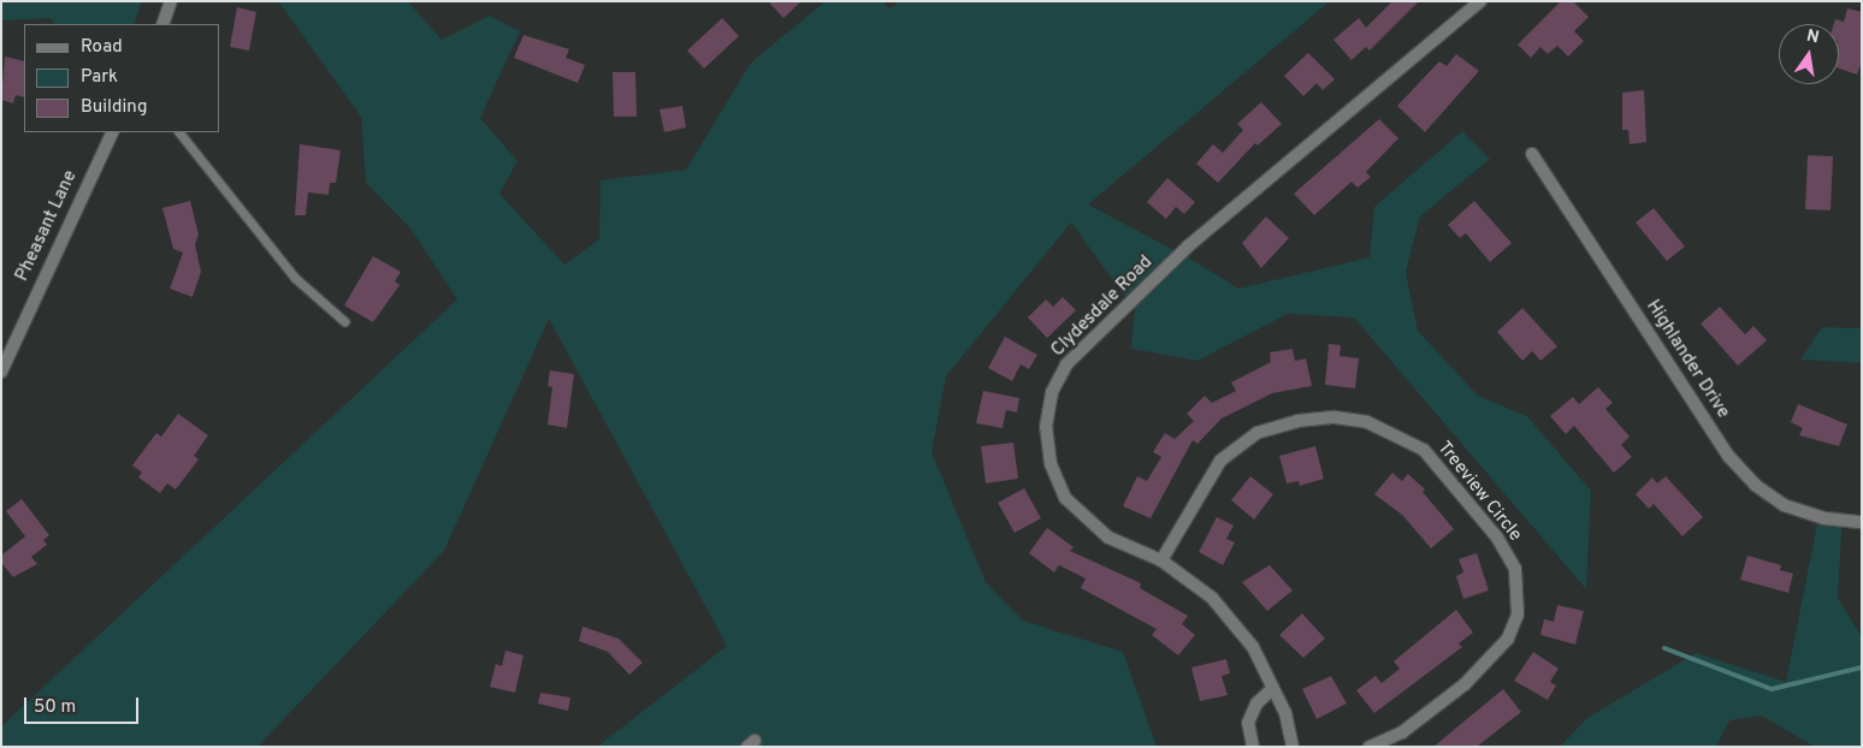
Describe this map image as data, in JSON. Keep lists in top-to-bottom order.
{
  "streets": {
    "street": [
      "Pheasant Lane",
      "Clydesdale Road",
      "Highlander Drive",
      "Treeview Circle"
    ]
  },
  "crossings": [
    ["Clydesdale Road", "Treeview Circle"]
  ],
  "legend": ["Road", "Park", "Building"],
  "scale_bar": "50 m",
  "north": "top"
}
